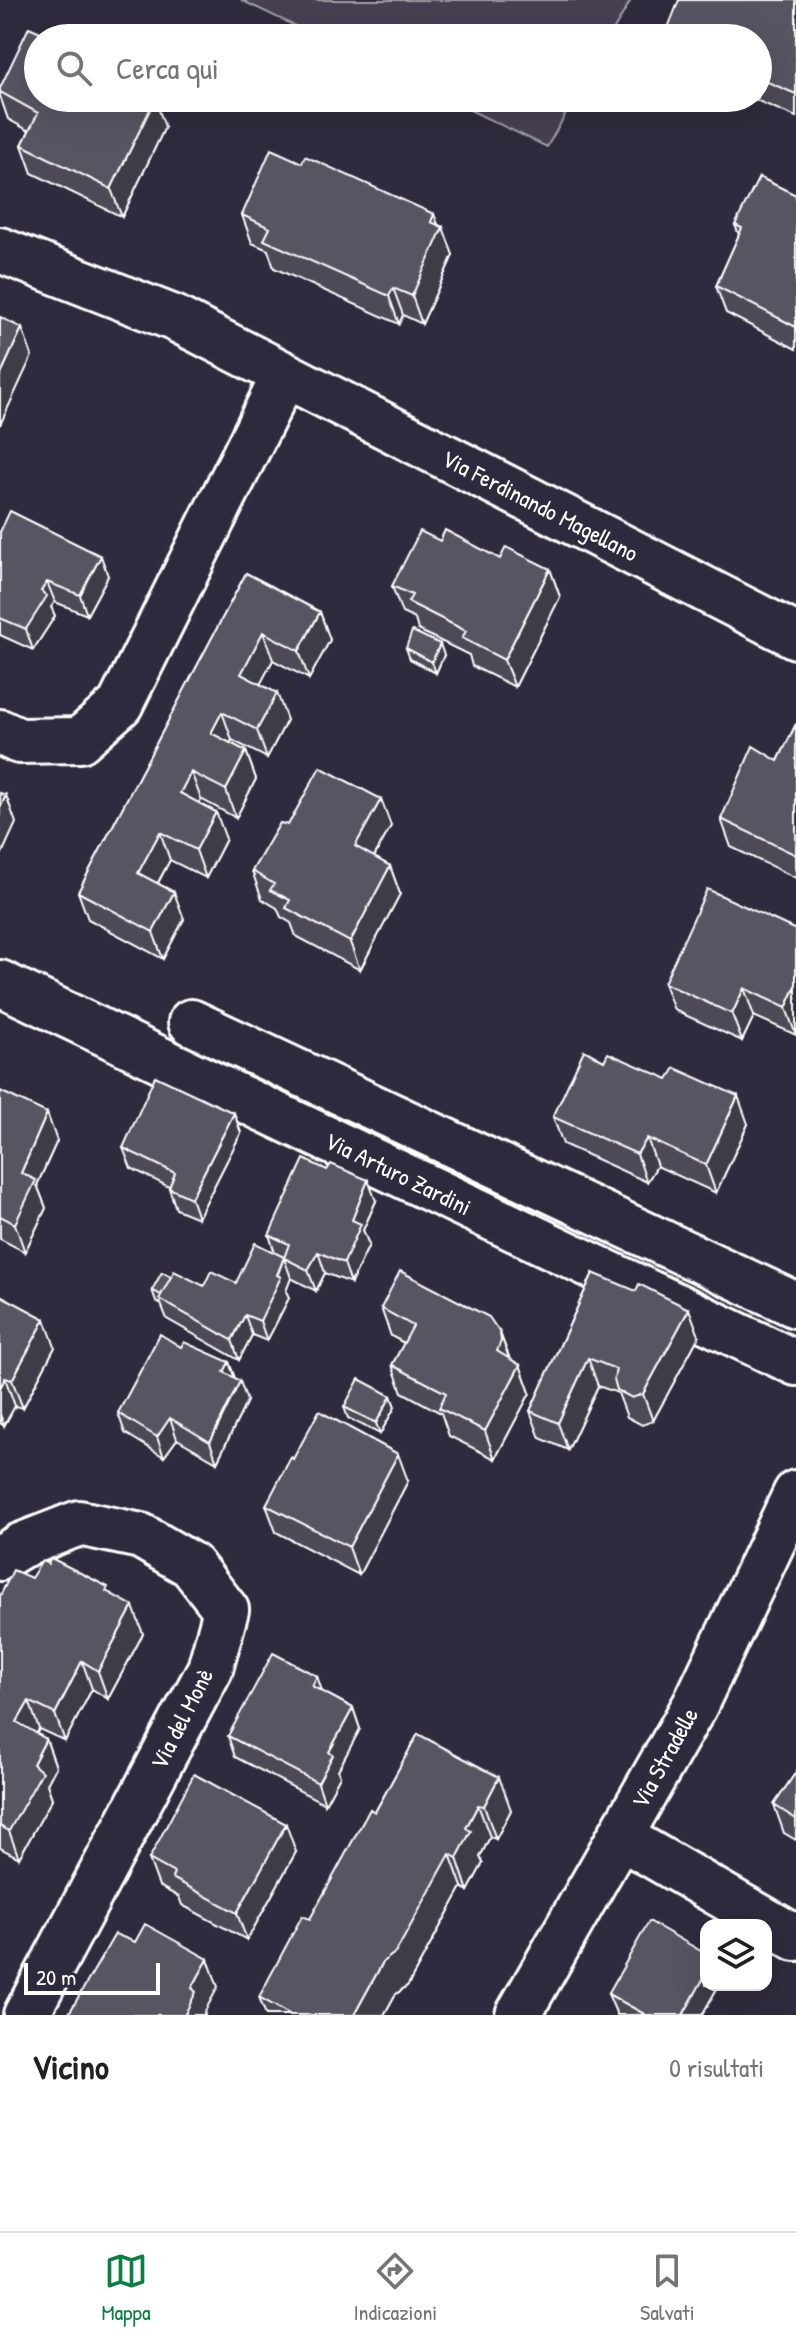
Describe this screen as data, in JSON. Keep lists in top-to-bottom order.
{
  "streets": {
    "street": [
      "Via Ferdinando Magellano",
      "Via Arturo Zardini",
      "Via del Monè",
      "Via Stradelle"
    ]
  },
  "scale_bar": "20 m",
  "page": {
    "search": "Cerca qui",
    "scale": "20 m",
    "heading": ["Vicino", "0 risultati"],
    "nav": ["Mappa", "Indicazioni", "Salvati"]
  }
}
